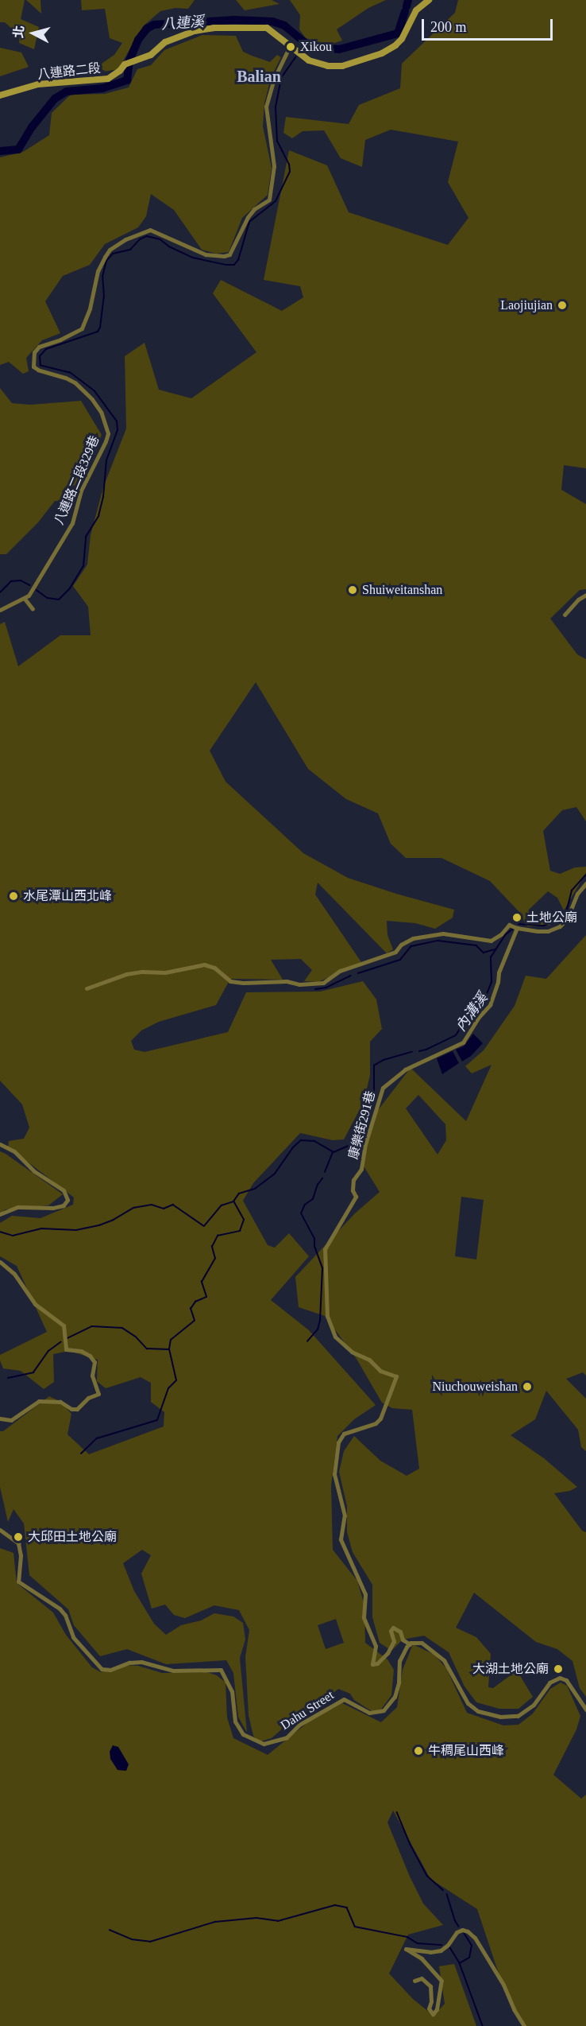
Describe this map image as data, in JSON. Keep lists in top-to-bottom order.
{
  "streets": {
    "street": [
      "八連路二段",
      "八連路二段329巷",
      "康樂街291巷",
      "Dahu Street"
    ]
  },
  "crossings": [
    ["八連路二段", "八連路二段329巷"],
    ["康樂街291巷", "Dahu Street"]
  ],
  "districts": ["Balian"],
  "water": ["八連溪", "內溝溪"],
  "places": [
    "Xikou",
    "Laojiujian",
    "Shuiweitanshan",
    "水尾潭山西北峰",
    "土地公廟",
    "Niuchouweishan",
    "大邱田土地公廟",
    "大湖土地公廟",
    "牛稠尾山西峰"
  ],
  "scale_bar": "200 m",
  "north": "left"
}
